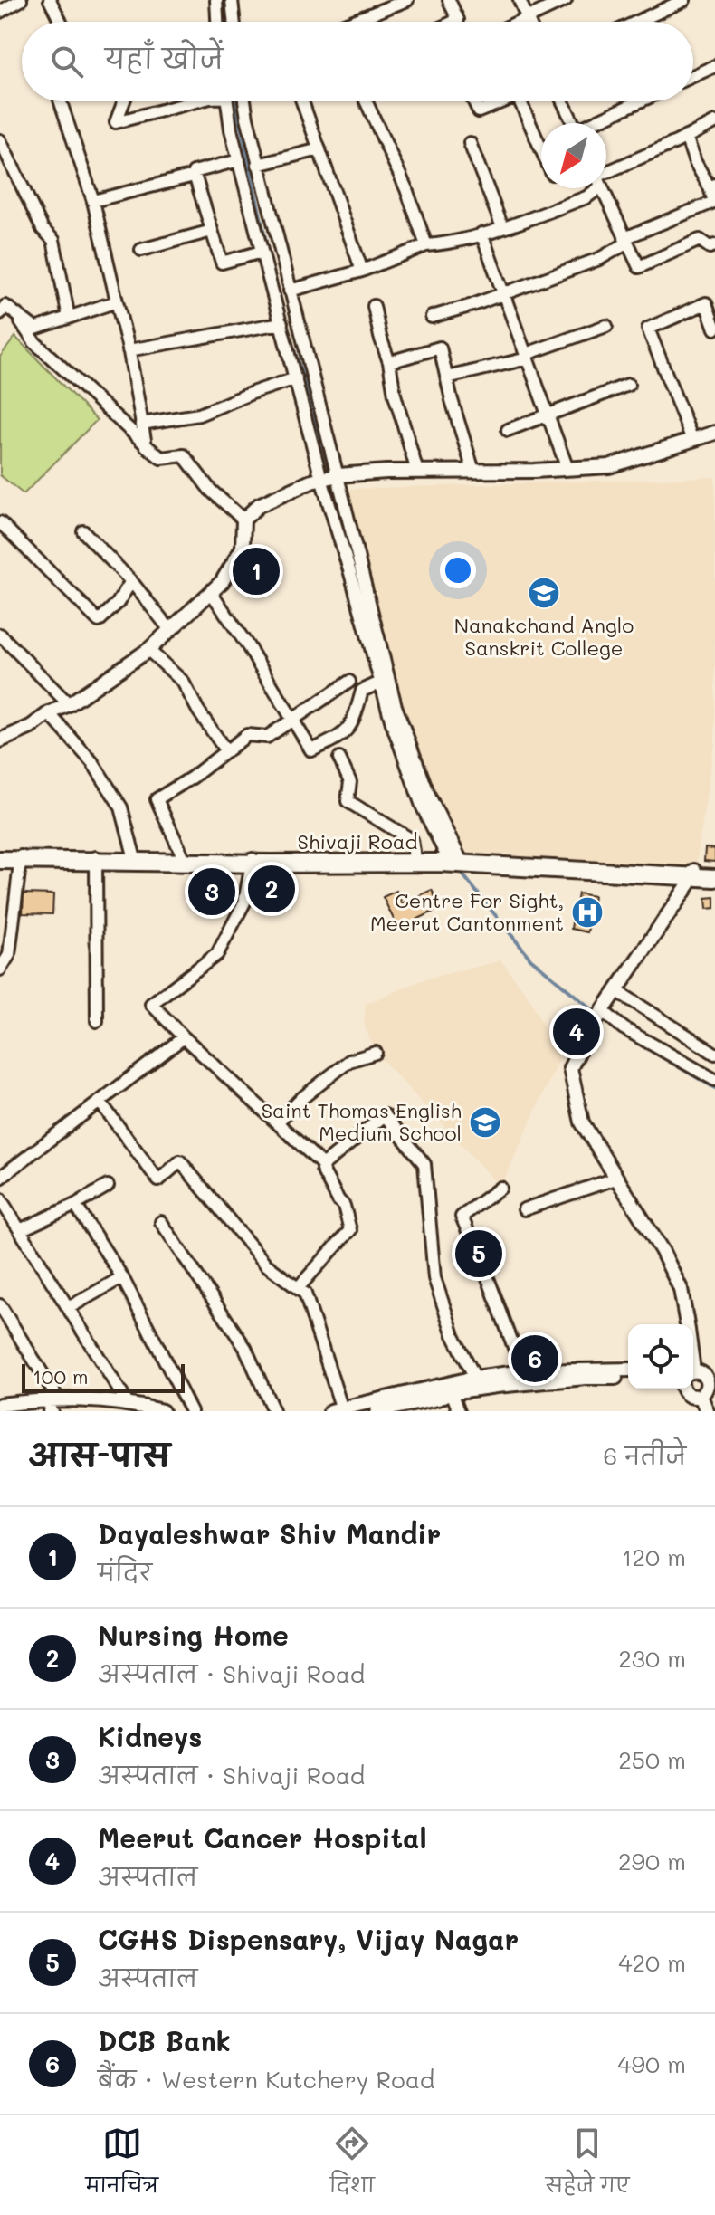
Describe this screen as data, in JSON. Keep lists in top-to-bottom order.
{
  "streets": {
    "main road": ["Shivaji Road"]
  },
  "places": {
    "school or university": ["Nanakchand Anglo Sanskrit College", "Saint Thomas English Medium School"],
    "hospital": ["Centre For Sight, Meerut Cantonment"]
  },
  "scale_bar": "100 m",
  "north": "bottom left",
  "page": {
    "search": "यहाँ खोजें",
    "pins": [
      "1",
      "2",
      "3",
      "4",
      "5",
      "6"
    ],
    "scale": "100 m",
    "heading": ["आस-पास", "6 नतीजे"],
    "list": [
      {
        "mark": "1",
        "name": "Dayaleshwar Shiv Mandir",
        "note": "मंदिर",
        "value": "120 m"
      },
      {
        "mark": "2",
        "name": "Nursing Home",
        "note": "अस्पताल · Shivaji Road",
        "value": "230 m"
      },
      {
        "mark": "3",
        "name": "Kidneys",
        "note": "अस्पताल · Shivaji Road",
        "value": "250 m"
      },
      {
        "mark": "4",
        "name": "Meerut Cancer Hospital",
        "note": "अस्पताल",
        "value": "290 m"
      },
      {
        "mark": "5",
        "name": "CGHS Dispensary, Vijay Nagar",
        "note": "अस्पताल",
        "value": "420 m"
      },
      {
        "mark": "6",
        "name": "DCB Bank",
        "note": "बैंक · Western Kutchery Road",
        "value": "490 m"
      }
    ],
    "nav": ["मानचित्र", "दिशा", "सहेजे गए"]
  }
}
